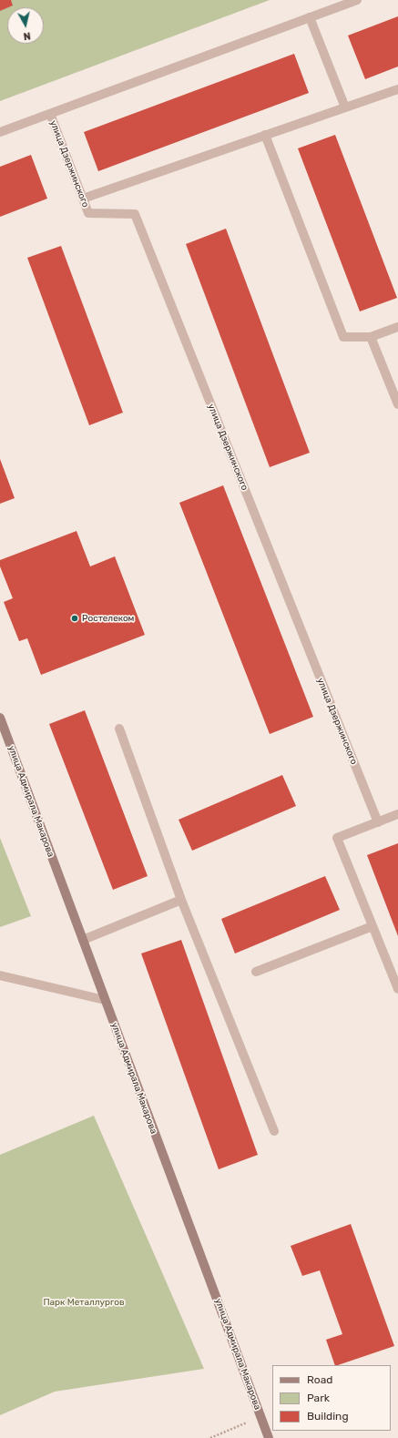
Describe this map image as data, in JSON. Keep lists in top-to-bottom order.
{
  "streets": {
    "street": ["улица Дзержинского", "улица Адмирала Макарова"]
  },
  "parks": ["Парк Металлургов"],
  "places": ["Ростелеком"],
  "legend": ["Road", "Park", "Building"],
  "north": "bottom"
}
